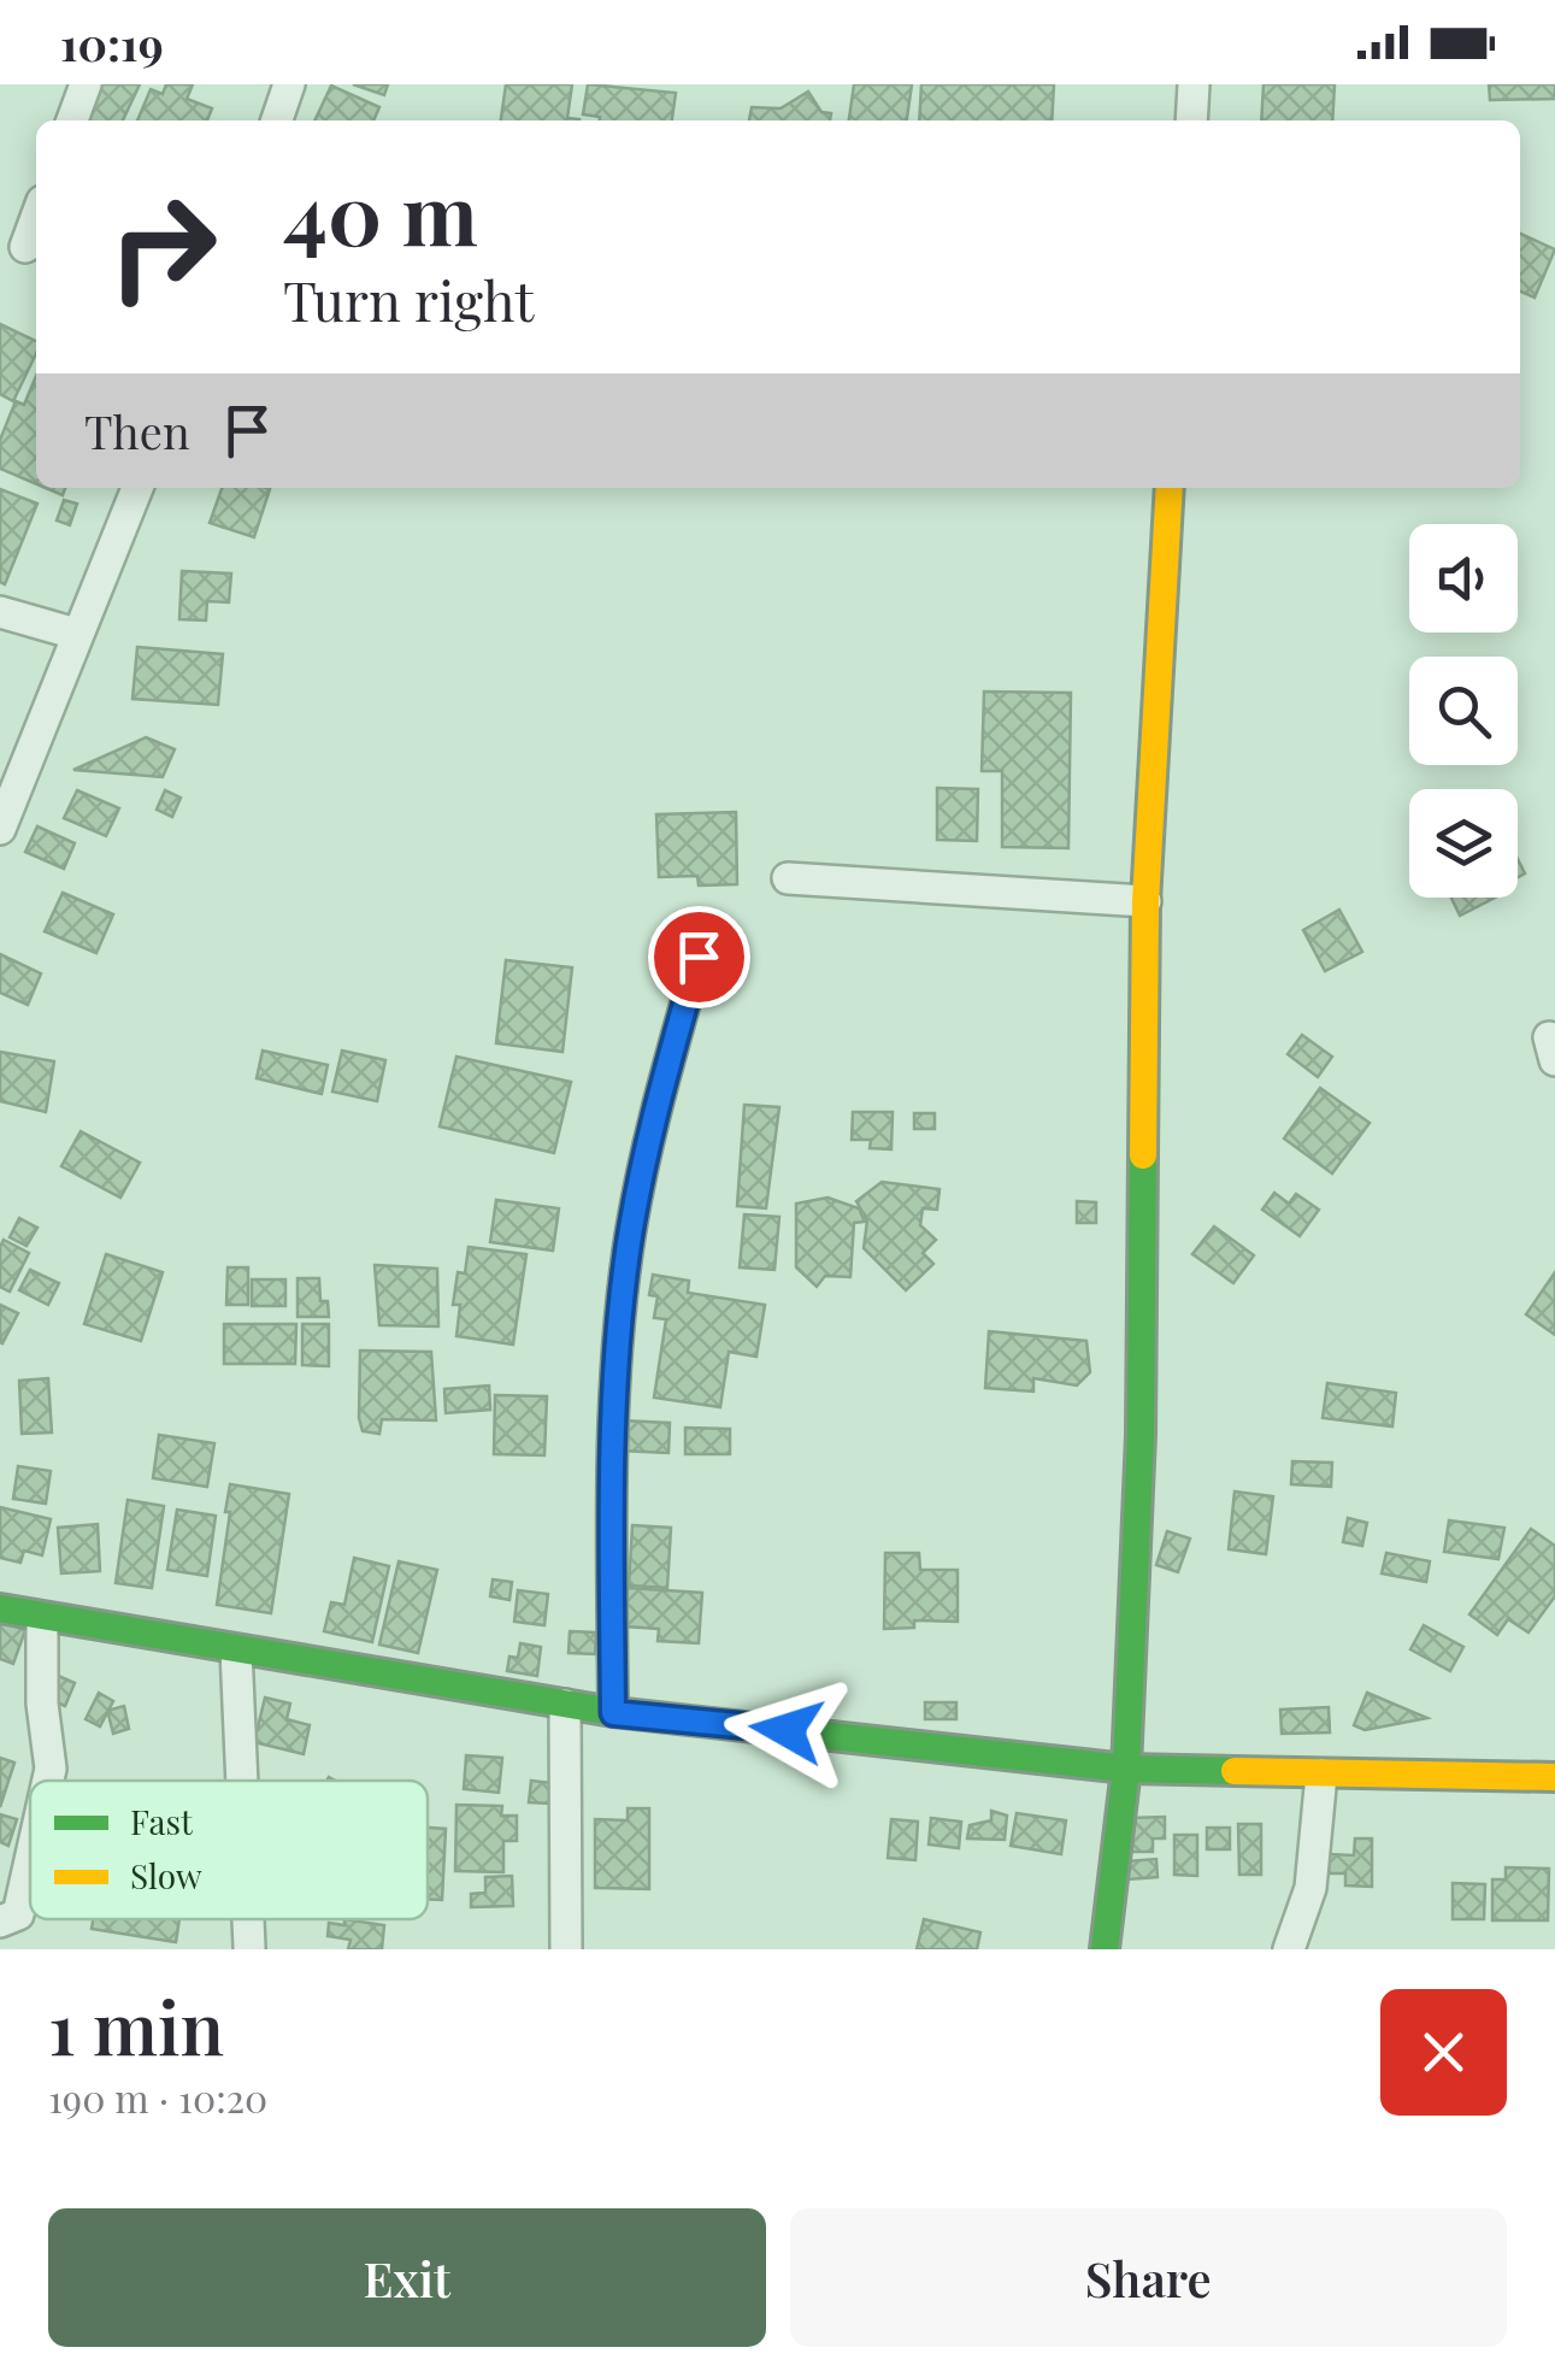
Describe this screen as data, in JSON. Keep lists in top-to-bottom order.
{
  "legend": ["Fast", "Slow"],
  "page": {
    "status": "10:19",
    "turn": ["40 m", "Turn right"],
    "then": "Then",
    "heading": ["1 min", "190 m · 10:20"],
    "buttons": ["Exit", "Share"]
  }
}
